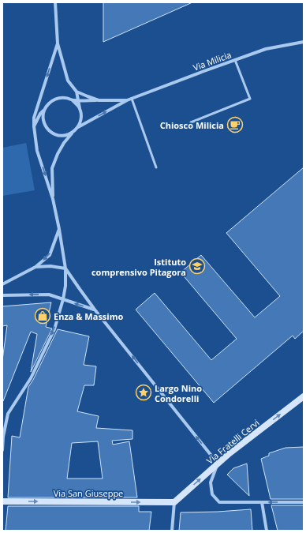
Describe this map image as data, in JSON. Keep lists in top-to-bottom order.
{
  "streets": {
    "main road": ["Via Fratelli Cervi", "Via San Giuseppe"],
    "street": ["Via Milicia"]
  },
  "crossings": [
    ["Via Fratelli Cervi", "Via San Giuseppe"]
  ],
  "one_way": ["Via Fratelli Cervi", "Via San Giuseppe"],
  "places": {
    "cafe": ["Chiosco Milicia"],
    "school or university": ["Istituto comprensivo Pitagora"],
    "shop": ["Enza & Massimo"],
    "place": ["Largo Nino Condorelli"]
  }
}
